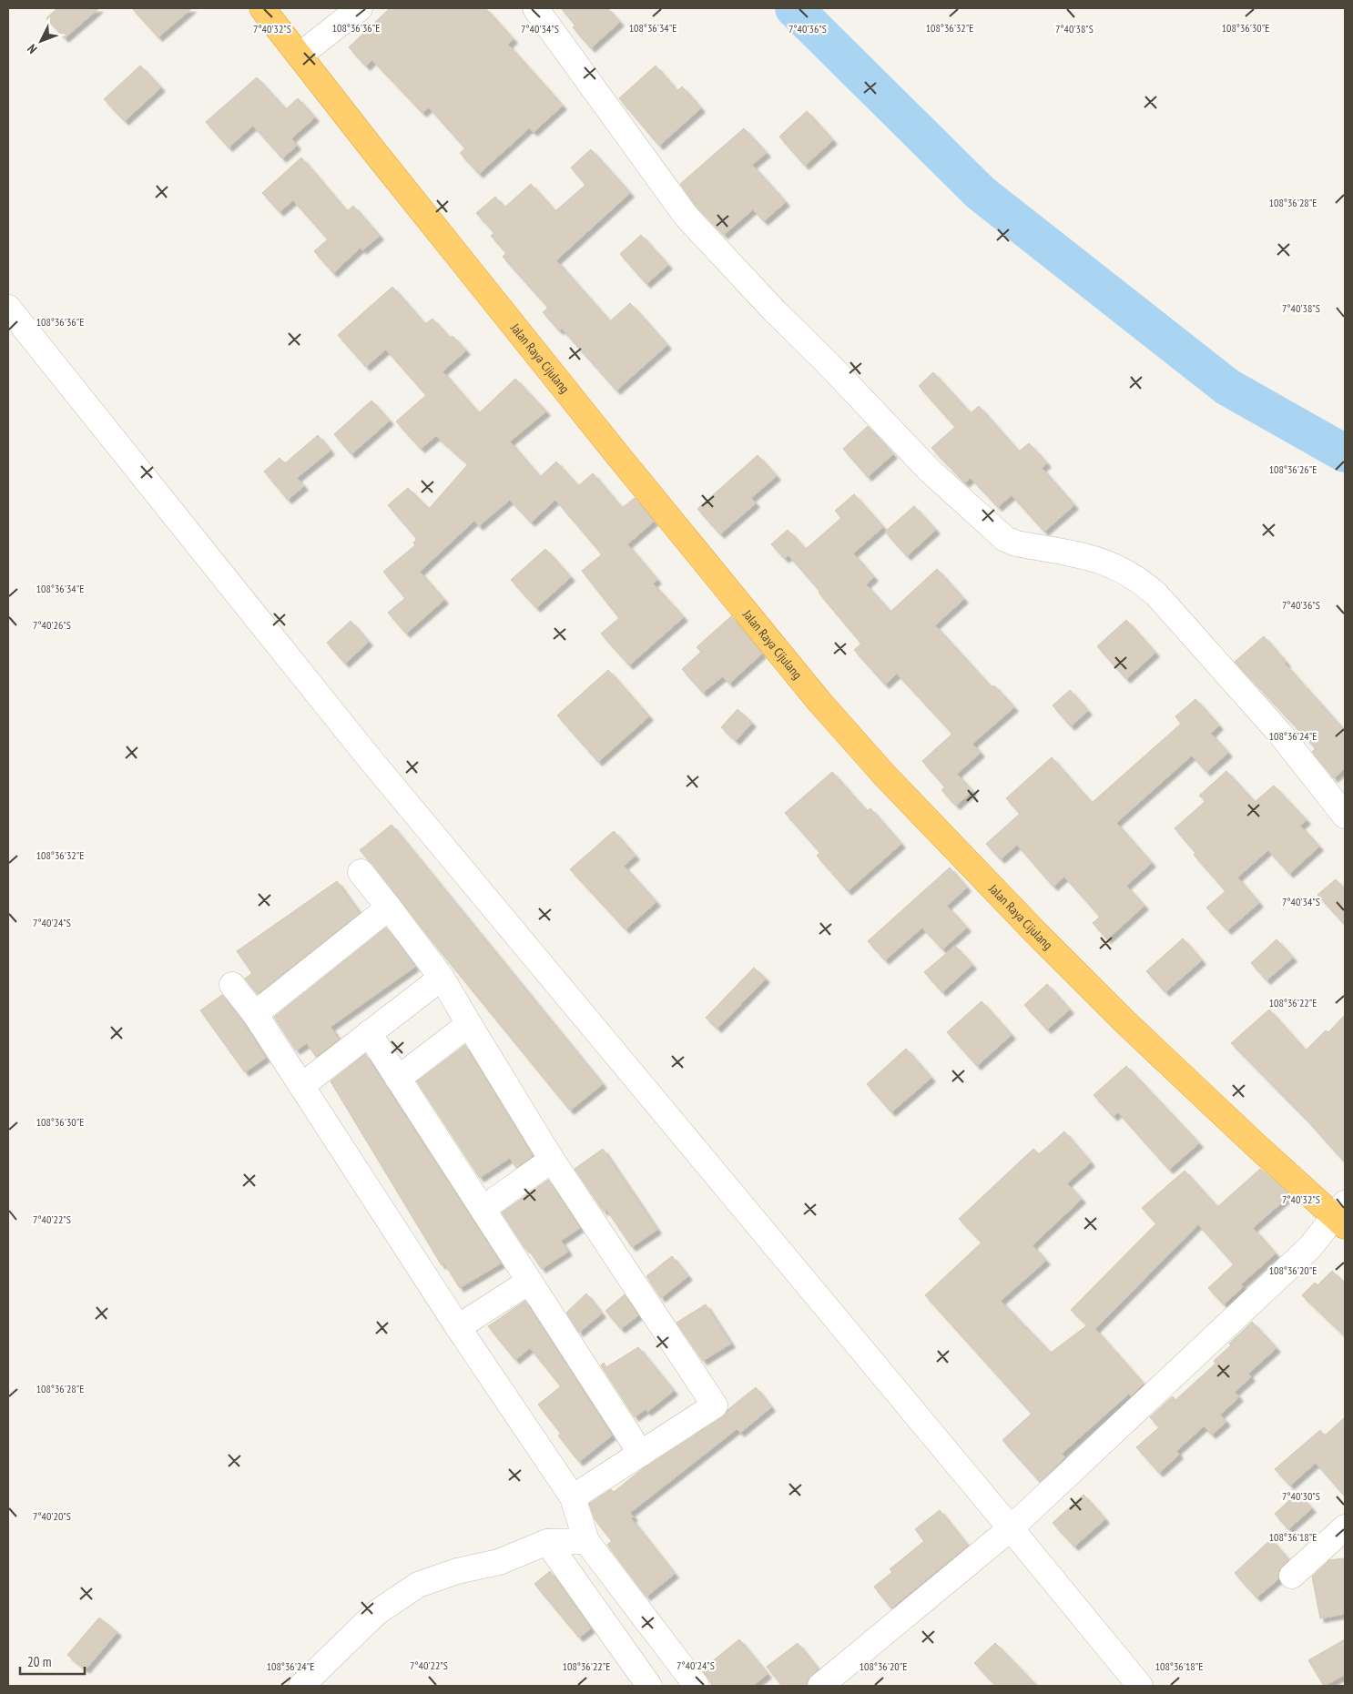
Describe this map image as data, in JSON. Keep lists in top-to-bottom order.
{
  "streets": {
    "highway": ["Jalan Raya Cijulang"]
  },
  "scale_bar": "20 m",
  "north": "bottom left",
  "coordinates": [
    "108°36'36\"E",
    "108°36'34\"E",
    "108°36'32\"E",
    "108°36'30\"E",
    "7°40'32\"S",
    "7°40'34\"S",
    "7°40'36\"S",
    "7°40'38\"S",
    "108°36'28\"E",
    "108°36'26\"E",
    "7°40'26\"S",
    "108°36'24\"E",
    "7°40'24\"S",
    "108°36'22\"E",
    "7°40'22\"S",
    "108°36'20\"E",
    "7°40'30\"S",
    "7°40'20\"S",
    "108°36'18\"E"
  ]
}
